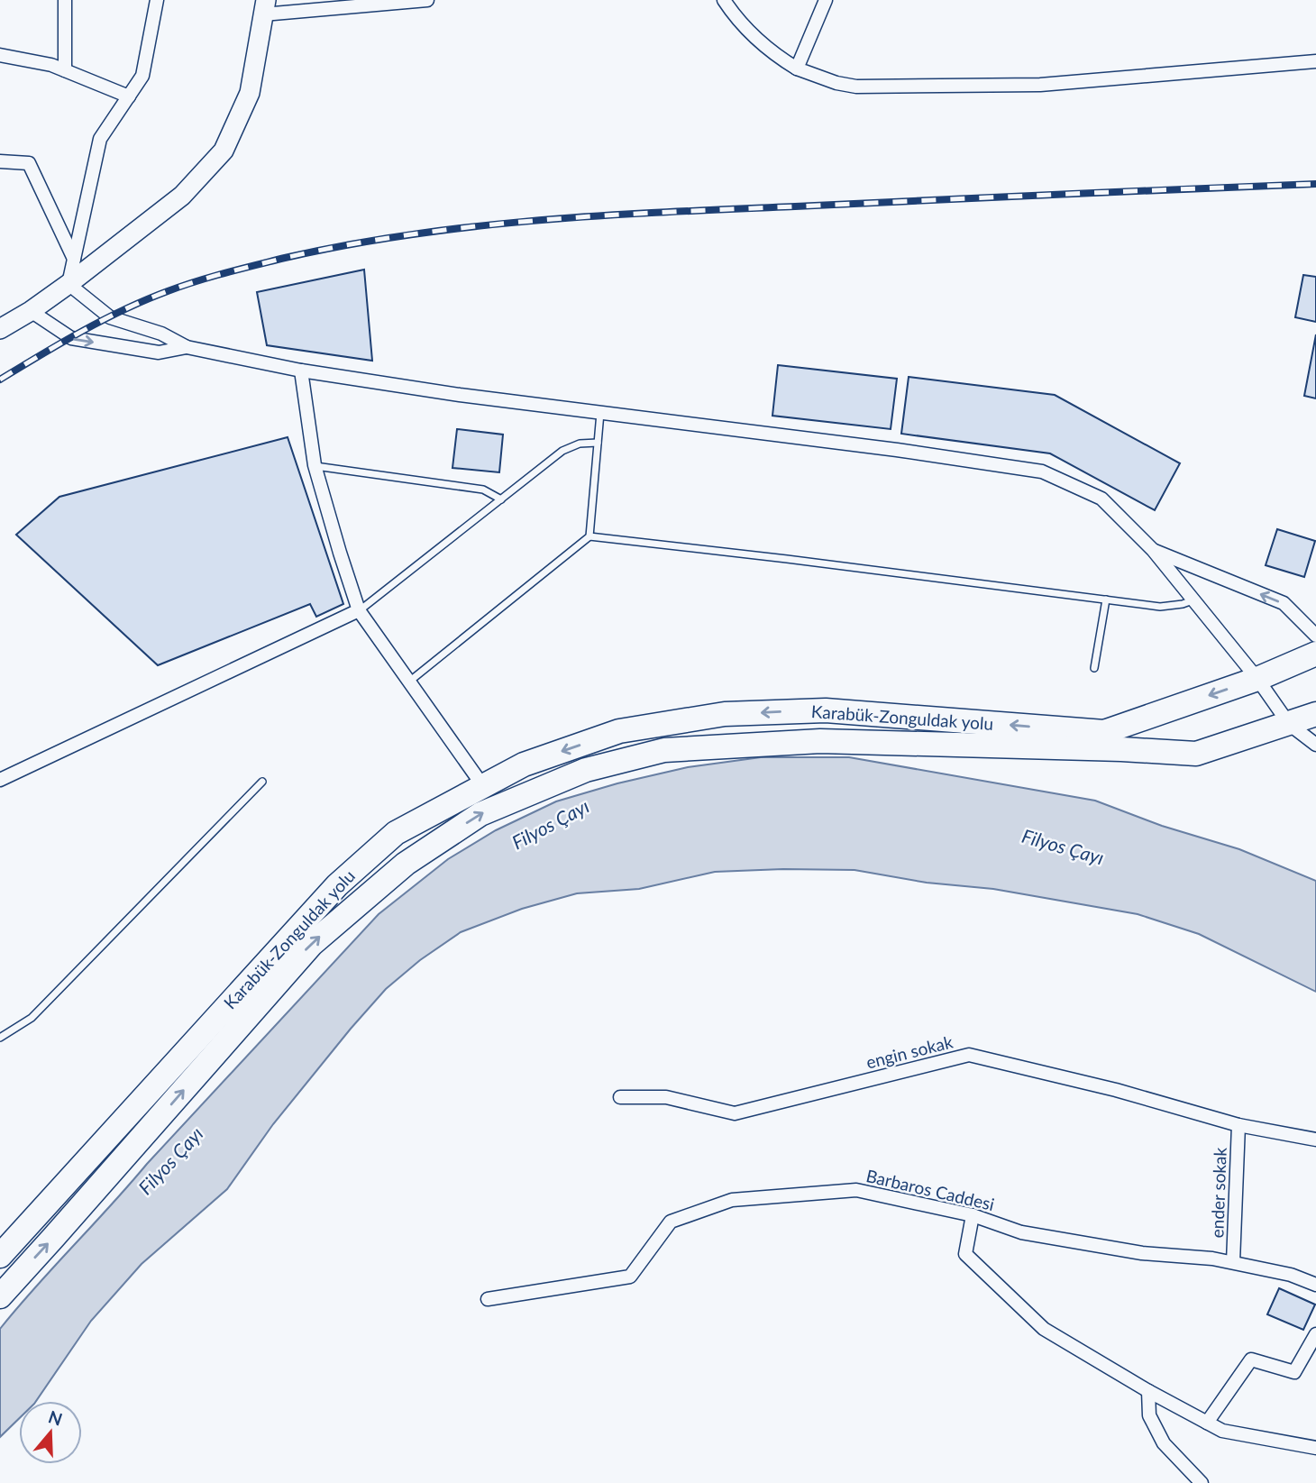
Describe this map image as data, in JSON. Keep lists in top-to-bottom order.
{
  "streets": {
    "highway": ["Karabük-Zonguldak yolu"],
    "street": ["engin sokak", "Barbaros Caddesi", "ender sokak"]
  },
  "crossings": [
    ["engin sokak", "ender sokak"],
    ["Barbaros Caddesi", "ender sokak"]
  ],
  "water": ["Filyos Çayı"],
  "north": "top"
}
